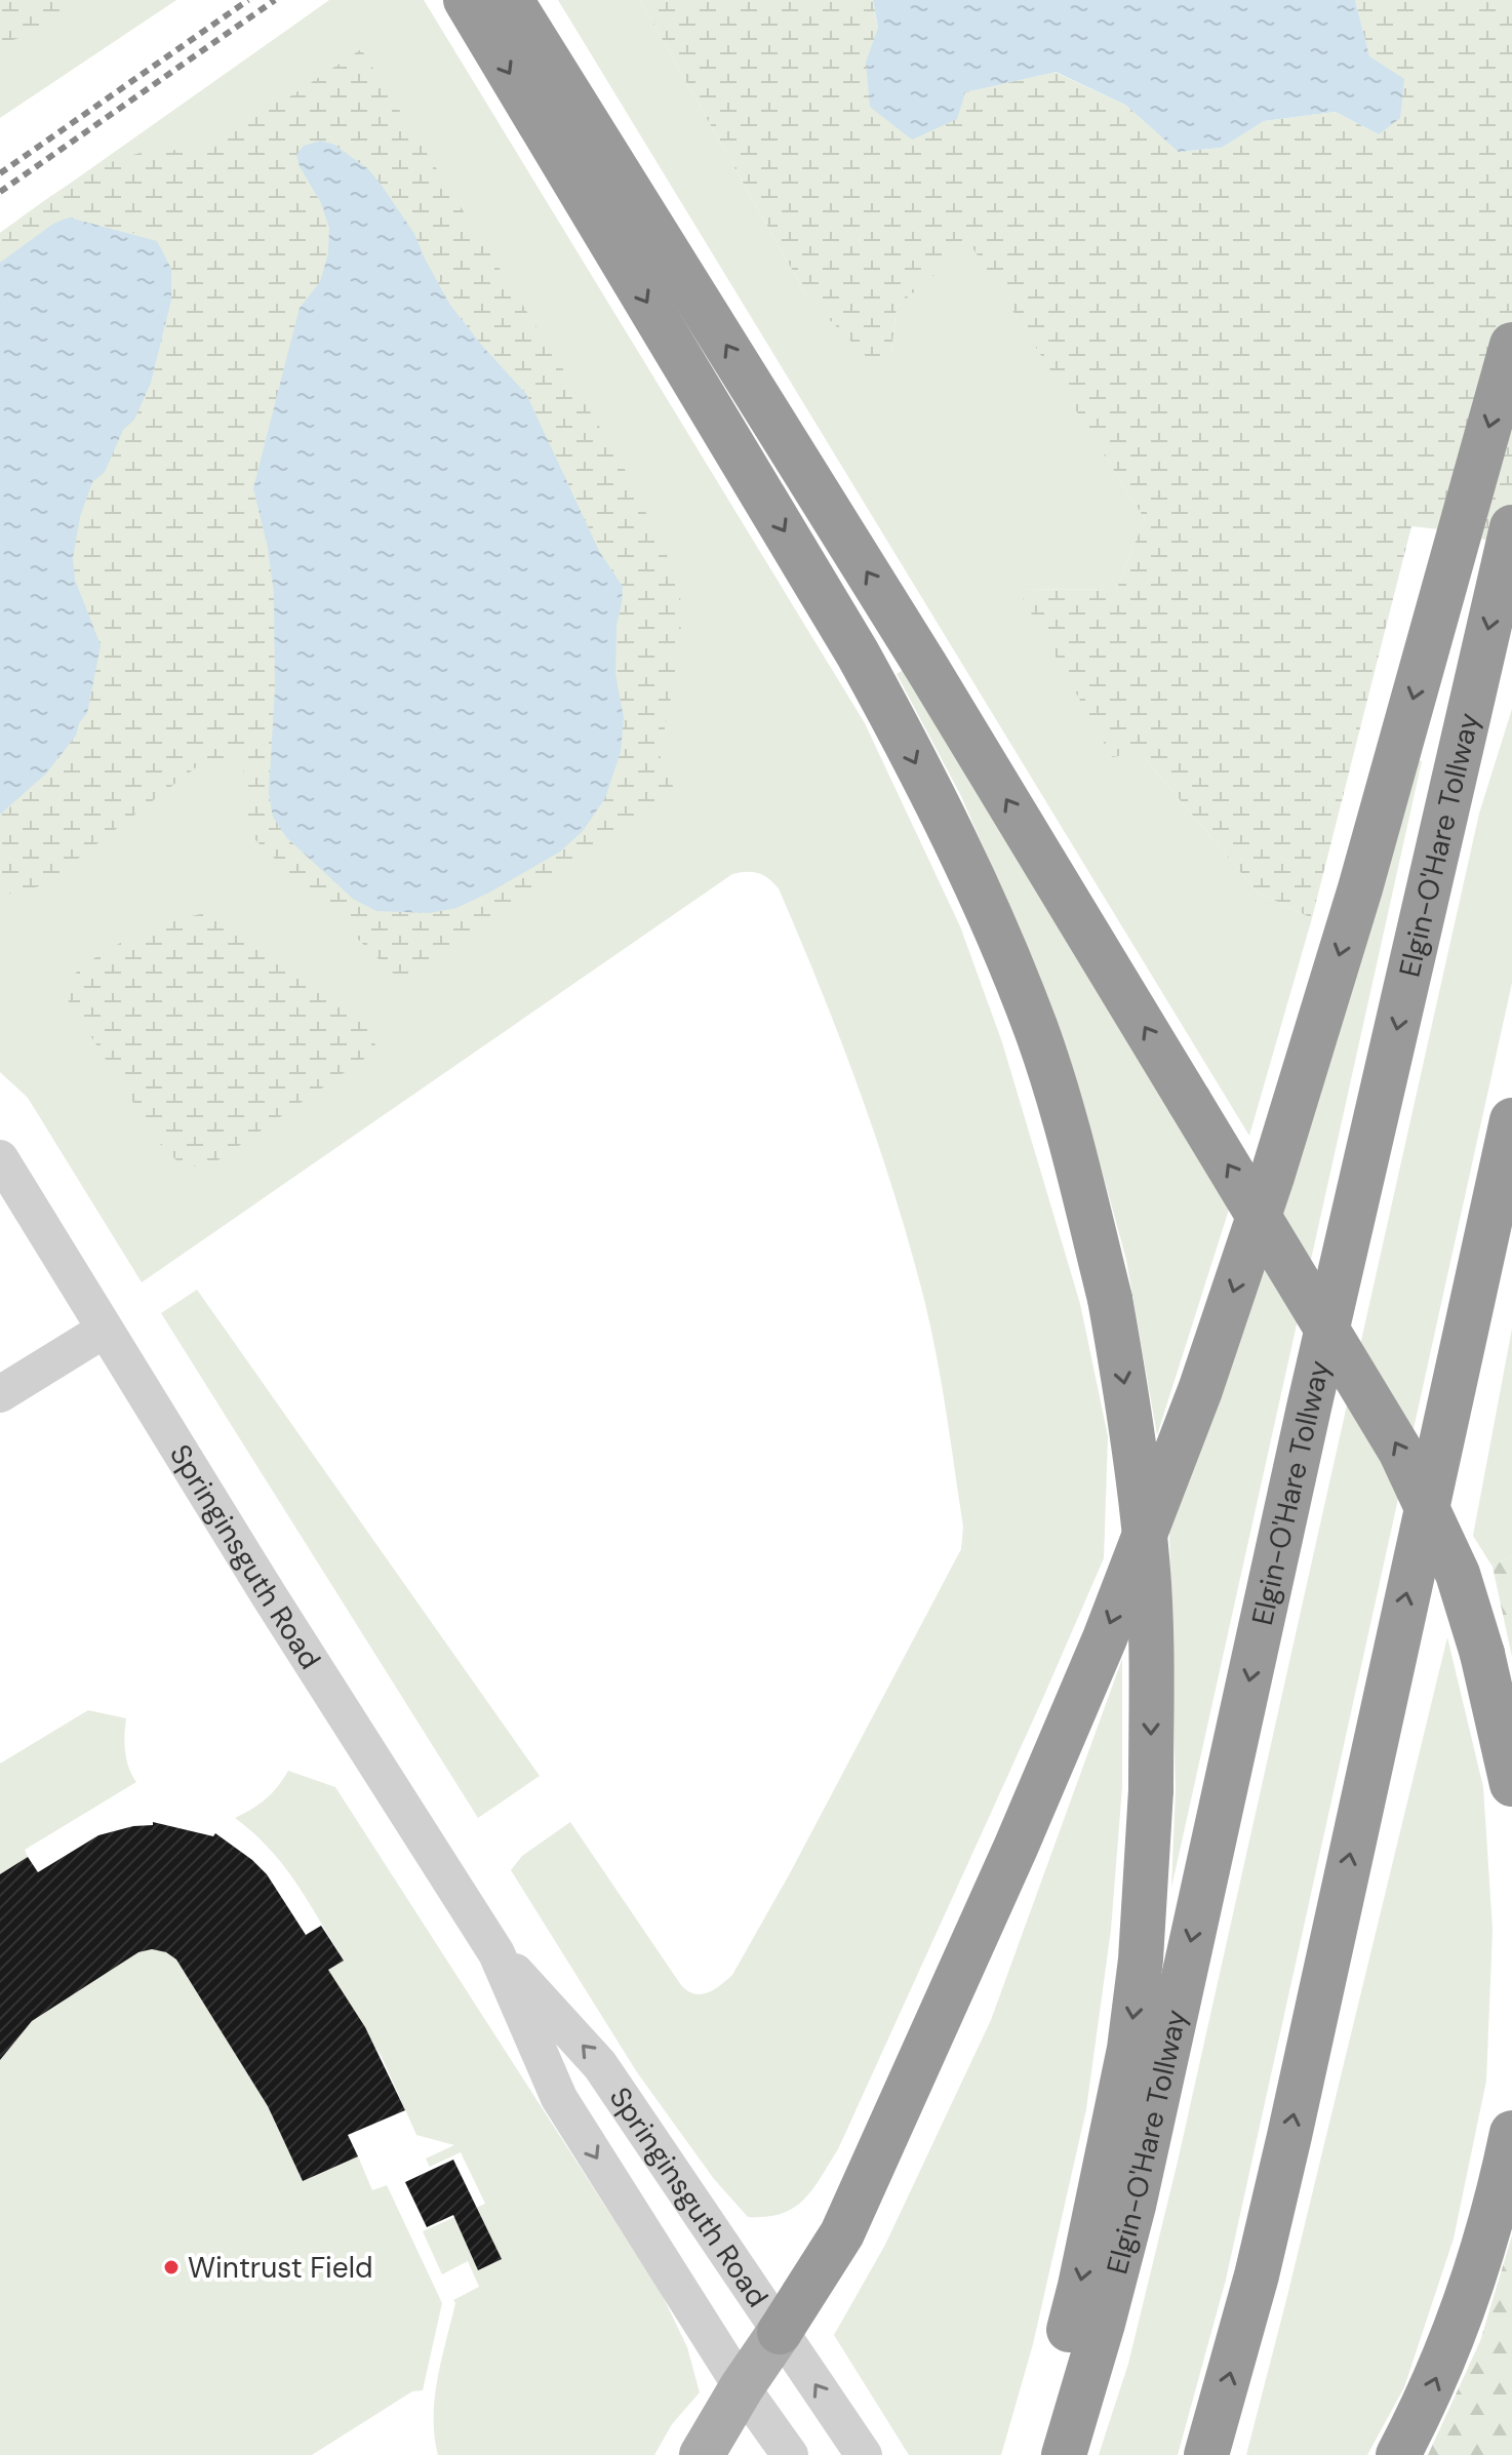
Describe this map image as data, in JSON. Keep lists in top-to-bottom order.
{
  "streets": {
    "highway": ["Elgin-O'Hare Tollway"],
    "street": ["Springinsguth Road"]
  },
  "places": ["Wintrust Field"]
}
